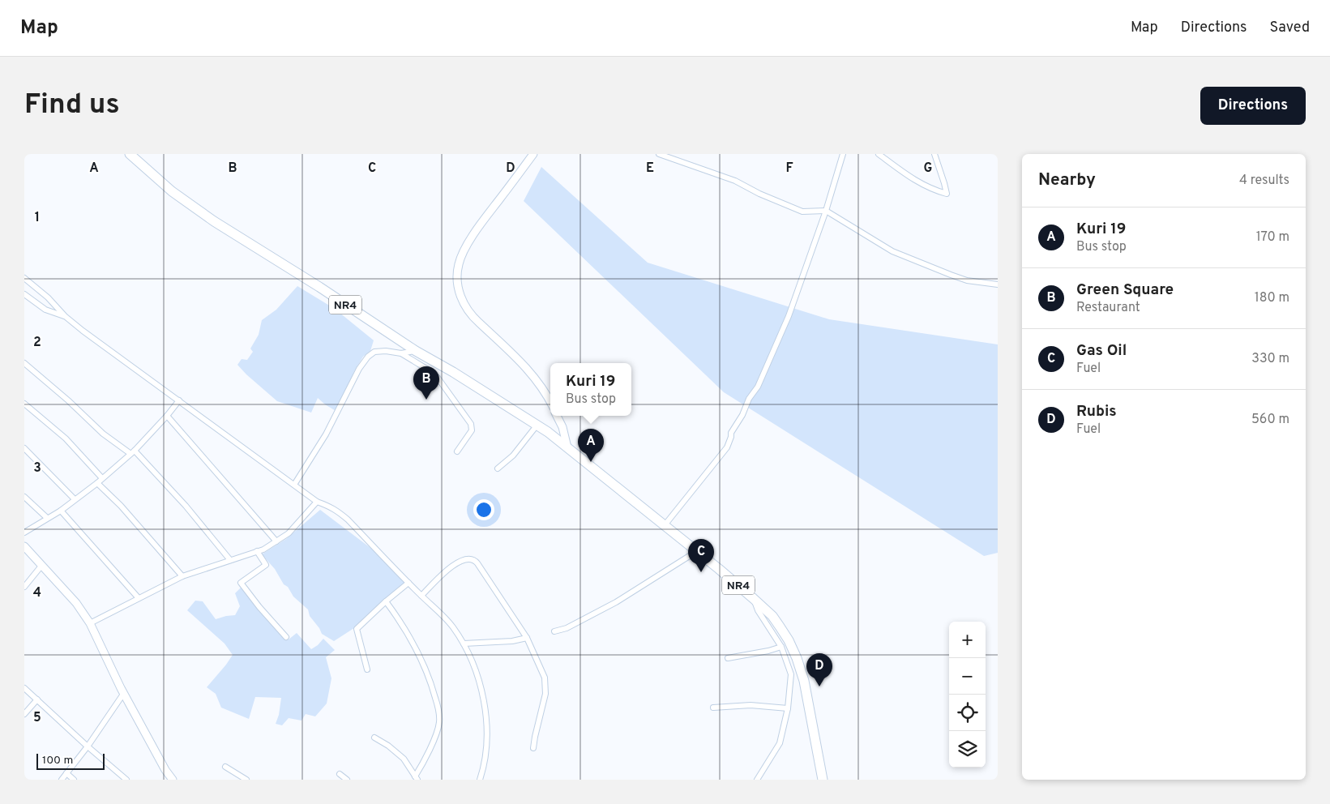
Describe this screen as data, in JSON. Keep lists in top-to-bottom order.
{
  "streets": {
    "highway": ["NR4"]
  },
  "scale_bar": "100 m",
  "page": {
    "header": "Map",
    "nav": ["Map", "Directions", "Saved"],
    "buttons": "Directions",
    "title": "Find us",
    "heading": ["Nearby", "4 results"],
    "list": [
      {
        "mark": "A",
        "name": "Kuri 19",
        "note": "Bus stop",
        "value": "170 m"
      },
      {
        "mark": "B",
        "name": "Green Square",
        "note": "Restaurant",
        "value": "180 m"
      },
      {
        "mark": "C",
        "name": "Gas Oil",
        "note": "Fuel",
        "value": "330 m"
      },
      {
        "mark": "D",
        "name": "Rubis",
        "note": "Fuel",
        "value": "560 m"
      }
    ],
    "popup": ["Kuri 19", "Bus stop"],
    "pins": [
      "B",
      "A",
      "C",
      "D"
    ],
    "map_buttons": ["+", "−"],
    "scale": "100 m"
  },
  "grid": {
    "columns": [
      "A",
      "B",
      "C",
      "D",
      "E",
      "F",
      "G"
    ],
    "rows": [
      "1",
      "2",
      "3",
      "4",
      "5"
    ]
  }
}
